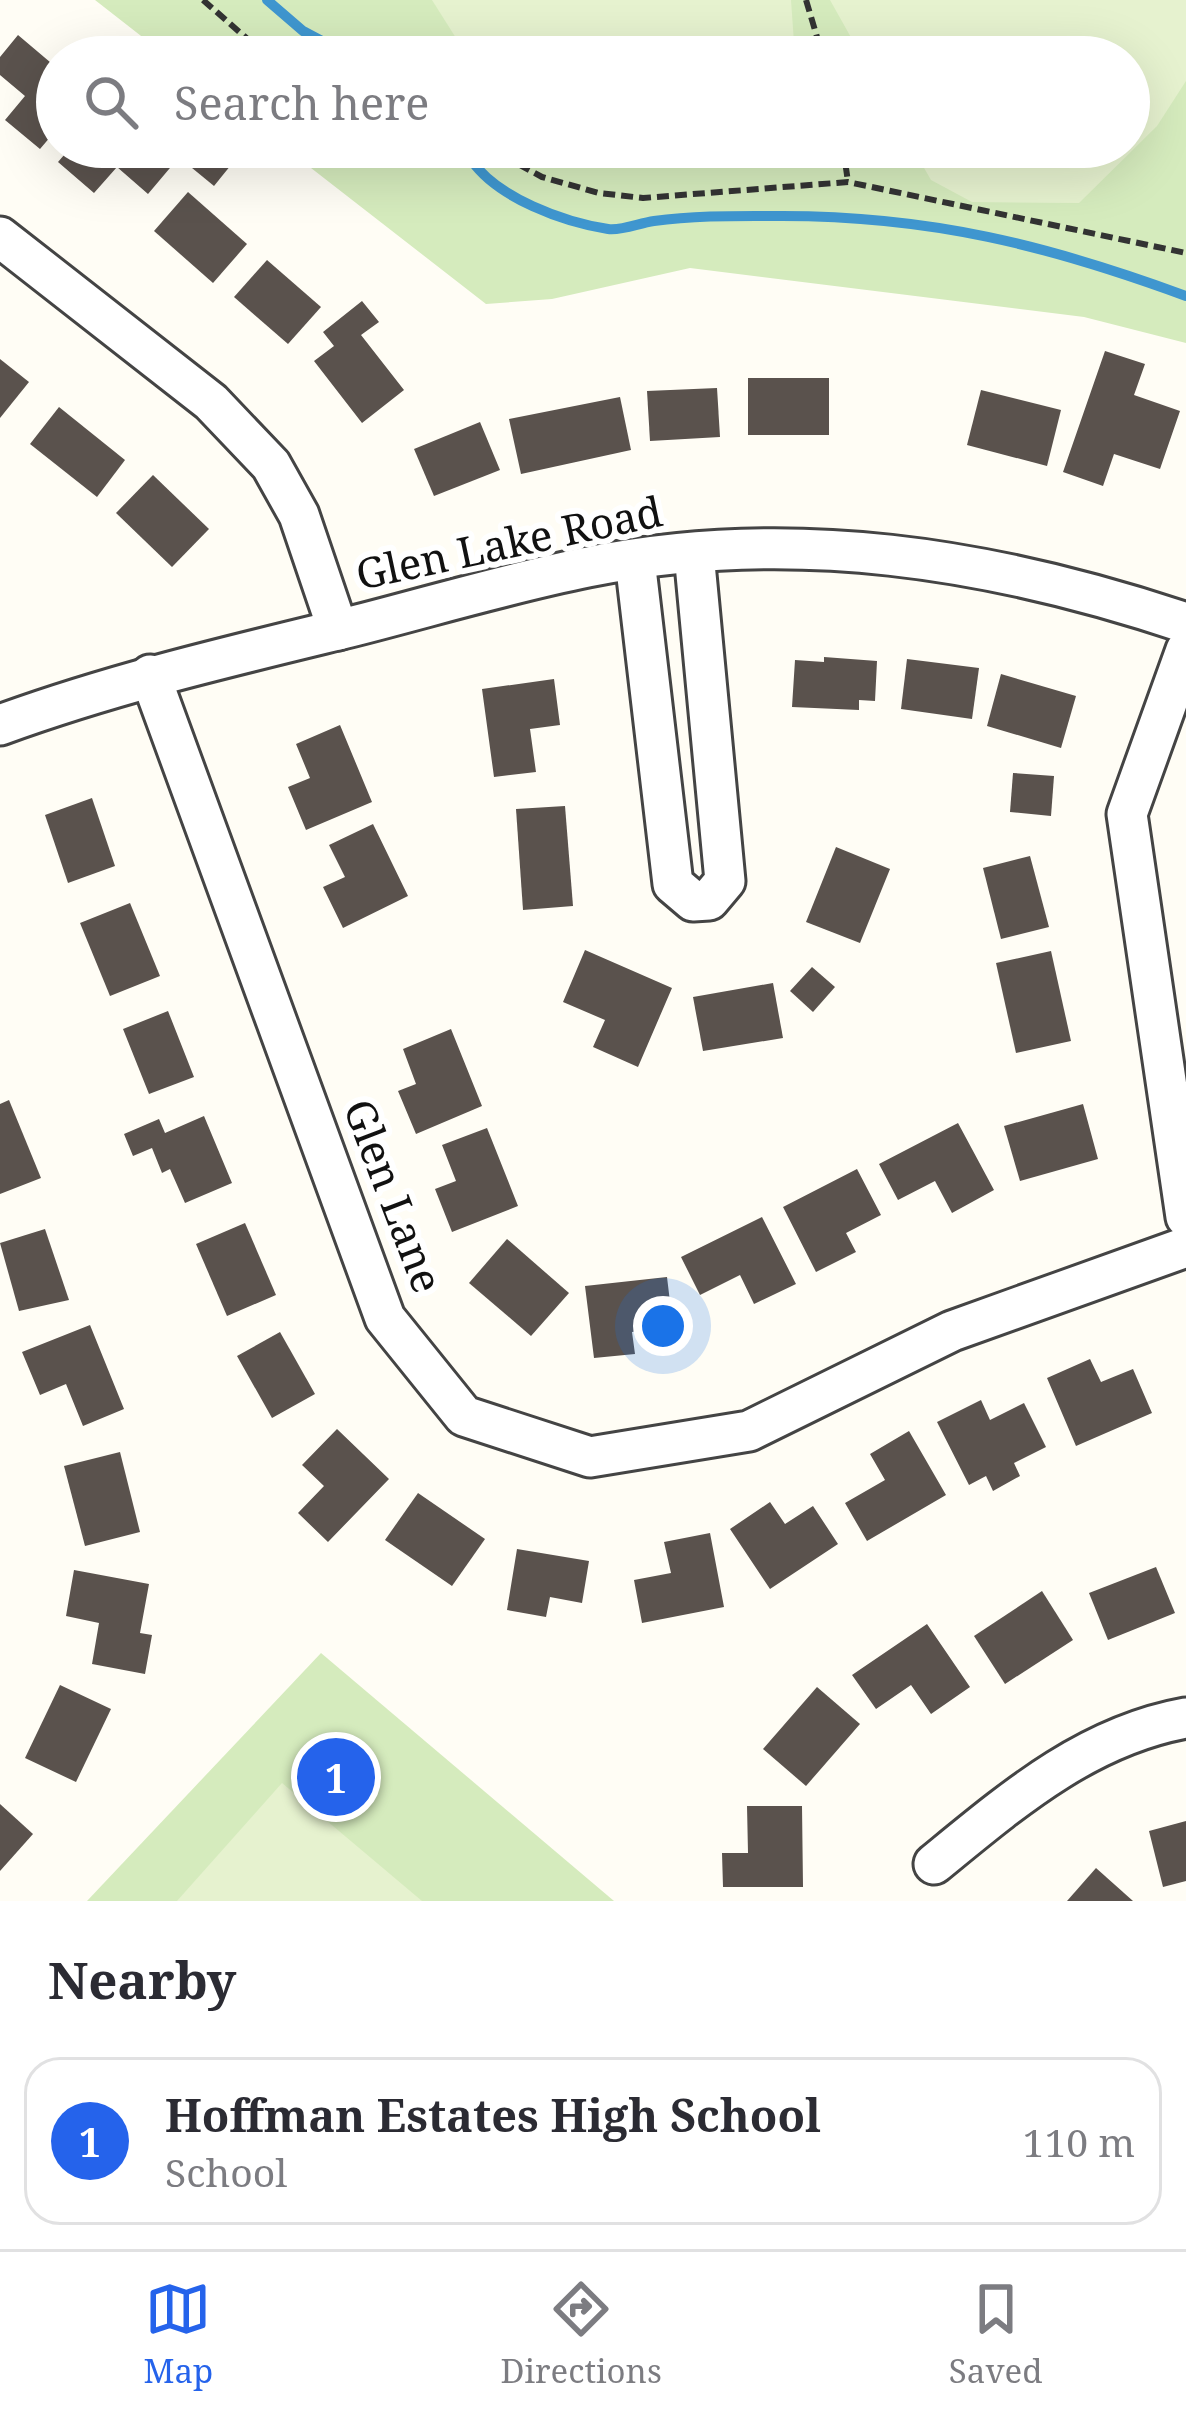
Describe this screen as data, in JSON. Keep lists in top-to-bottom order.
{
  "streets": {
    "street": ["Glen Lake Road", "Glen Lane"]
  },
  "crossings": [
    ["Glen Lake Road", "Glen Lane"]
  ],
  "page": {
    "search": "Search here",
    "pins": "1",
    "heading": "Nearby",
    "list": [
      {
        "mark": "1",
        "name": "Hoffman Estates High School",
        "note": "School",
        "value": "110 m"
      }
    ],
    "nav": ["Map", "Directions", "Saved"]
  }
}
